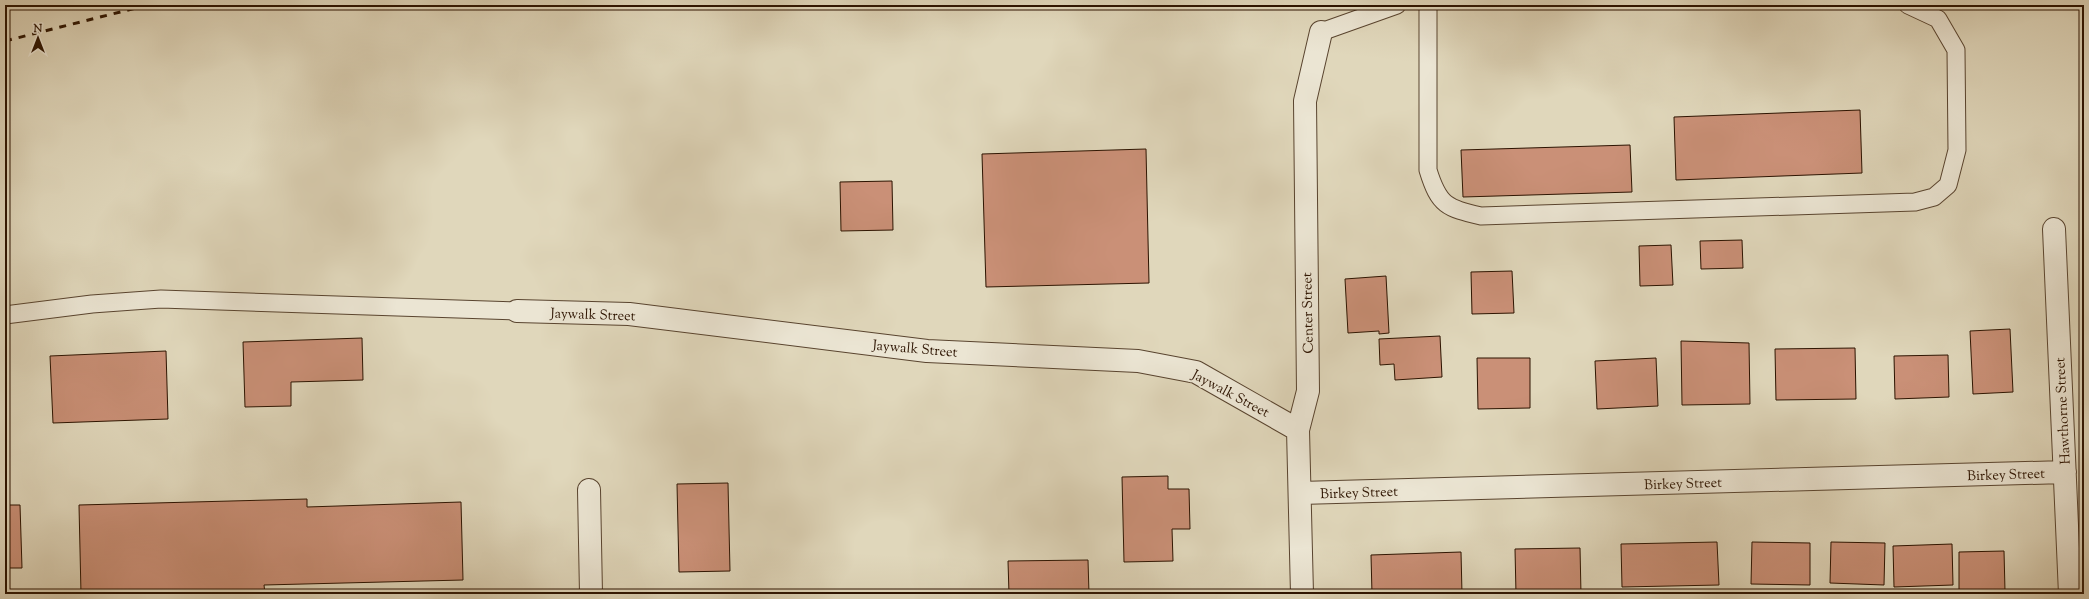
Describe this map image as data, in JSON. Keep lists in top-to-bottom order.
{
  "streets": {
    "street": [
      "Center Street",
      "Jaywalk Street",
      "Hawthorne Street",
      "Birkey Street"
    ]
  },
  "crossings": [
    ["Center Street", "Jaywalk Street"],
    ["Center Street", "Birkey Street"],
    ["Hawthorne Street", "Birkey Street"]
  ],
  "north": "top"
}
